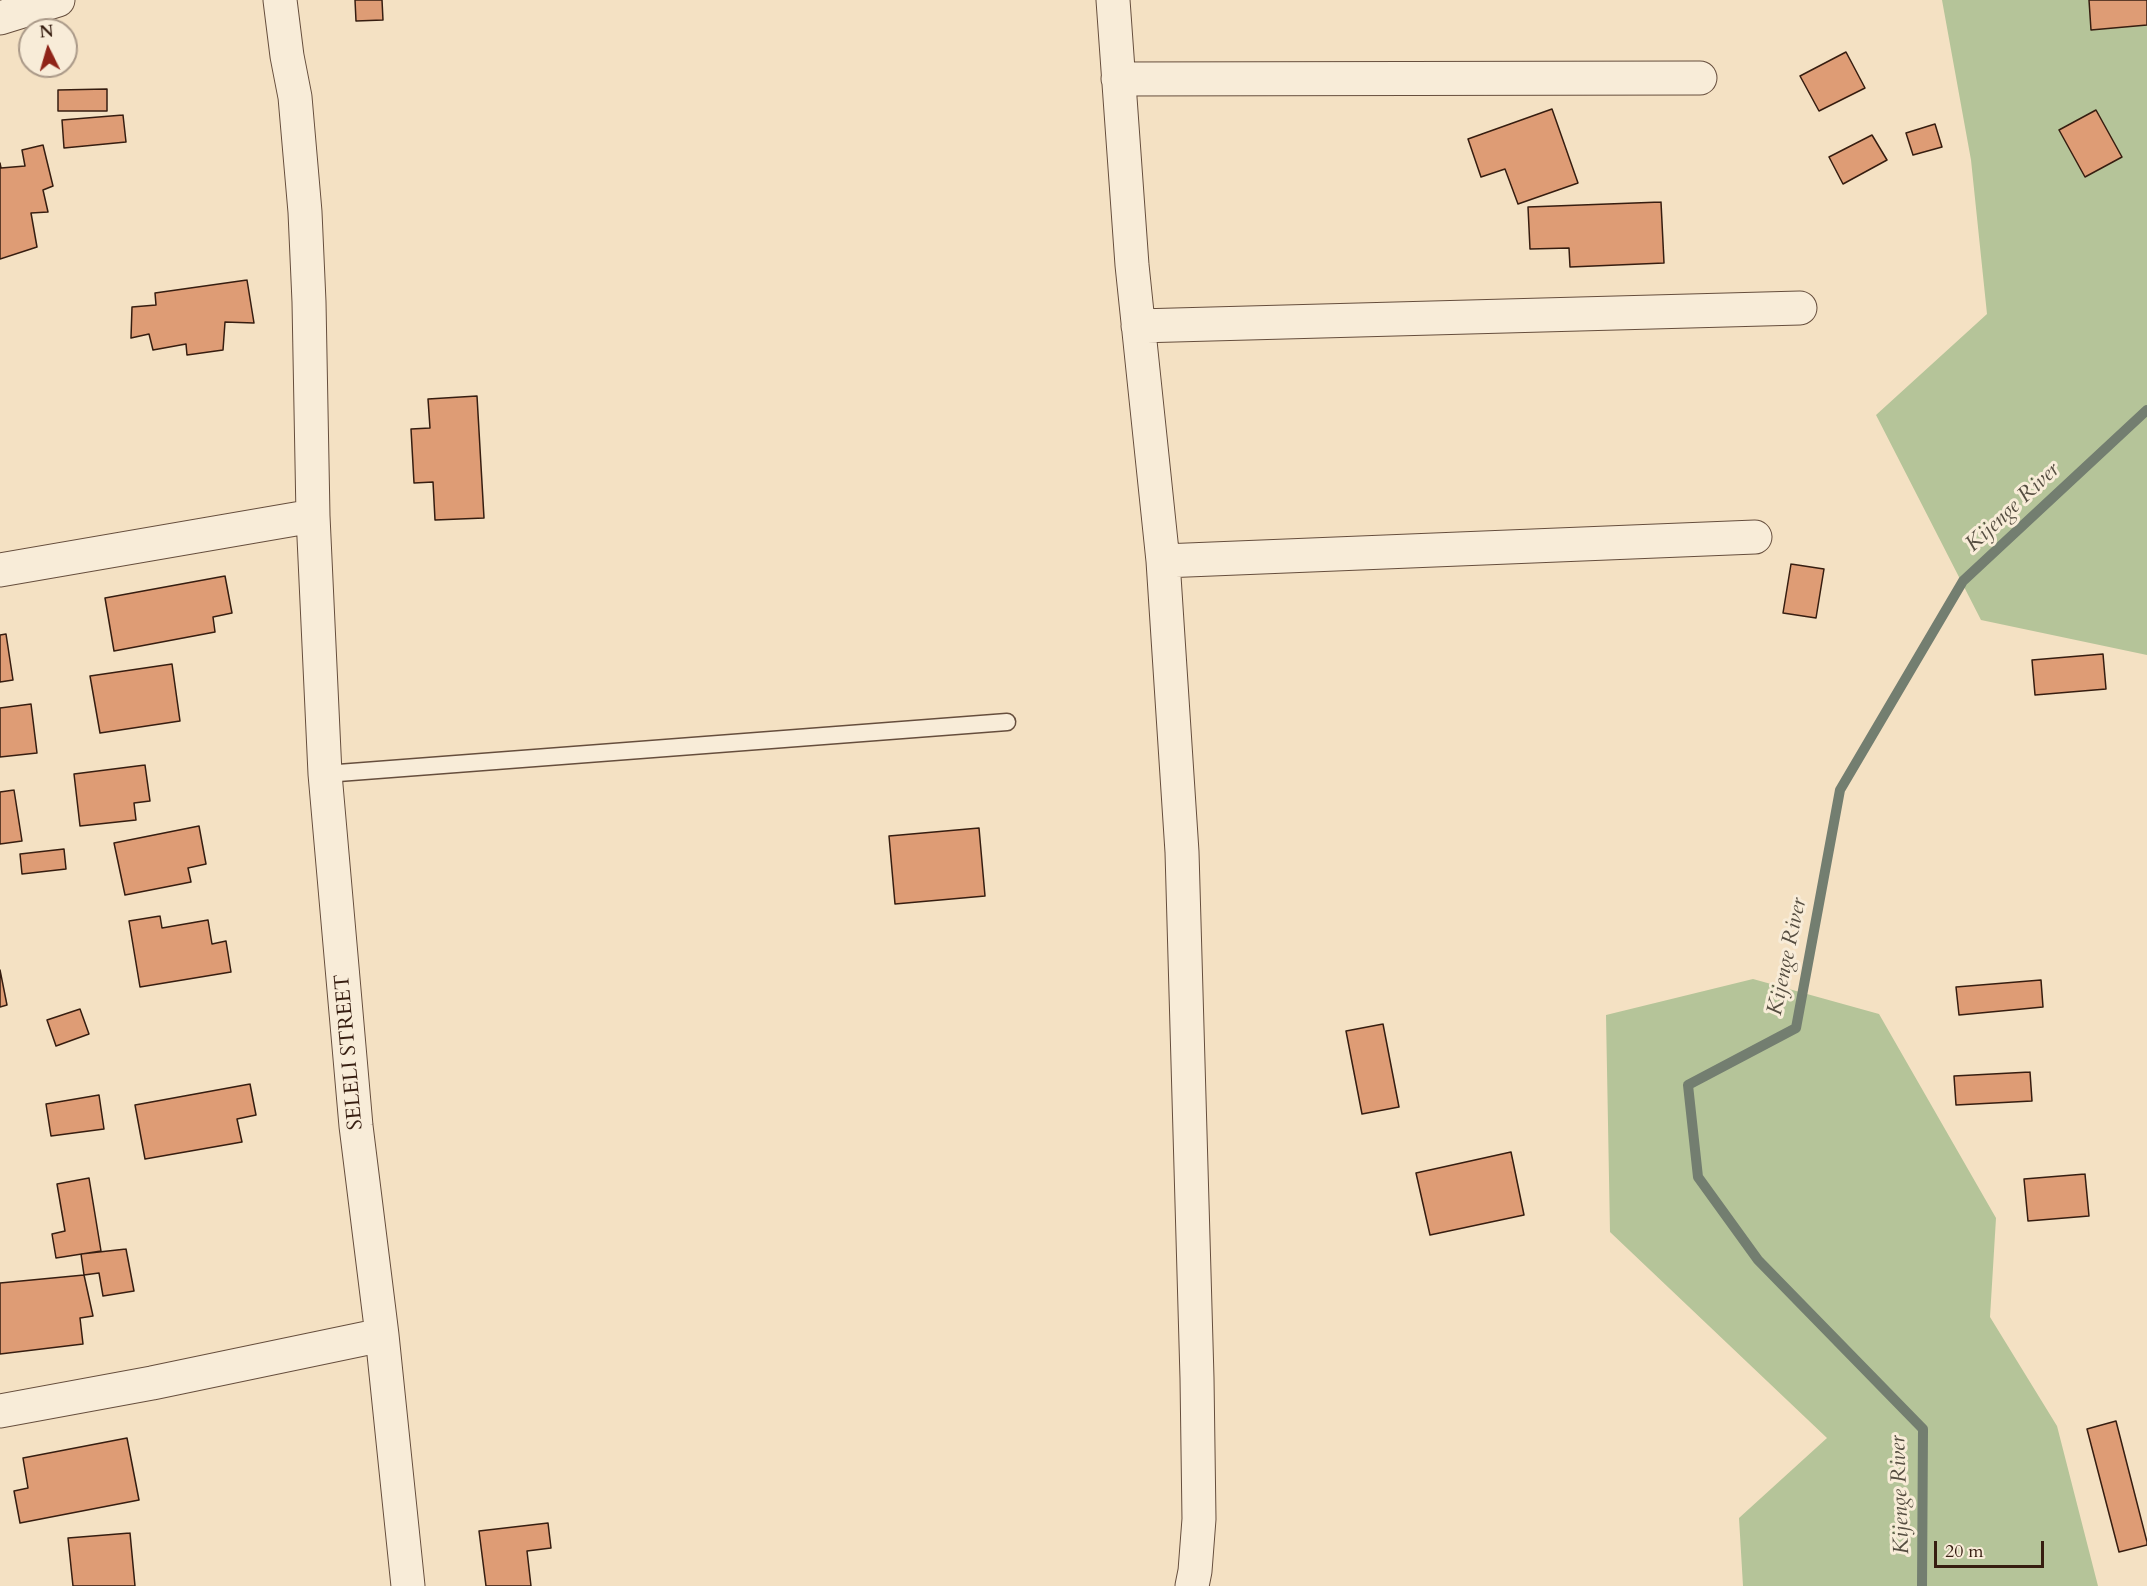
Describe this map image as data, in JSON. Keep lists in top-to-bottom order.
{
  "streets": {
    "street": ["SELELI STREET"]
  },
  "water": ["Kijenge River"],
  "scale_bar": "20 m",
  "north": "top"
}
